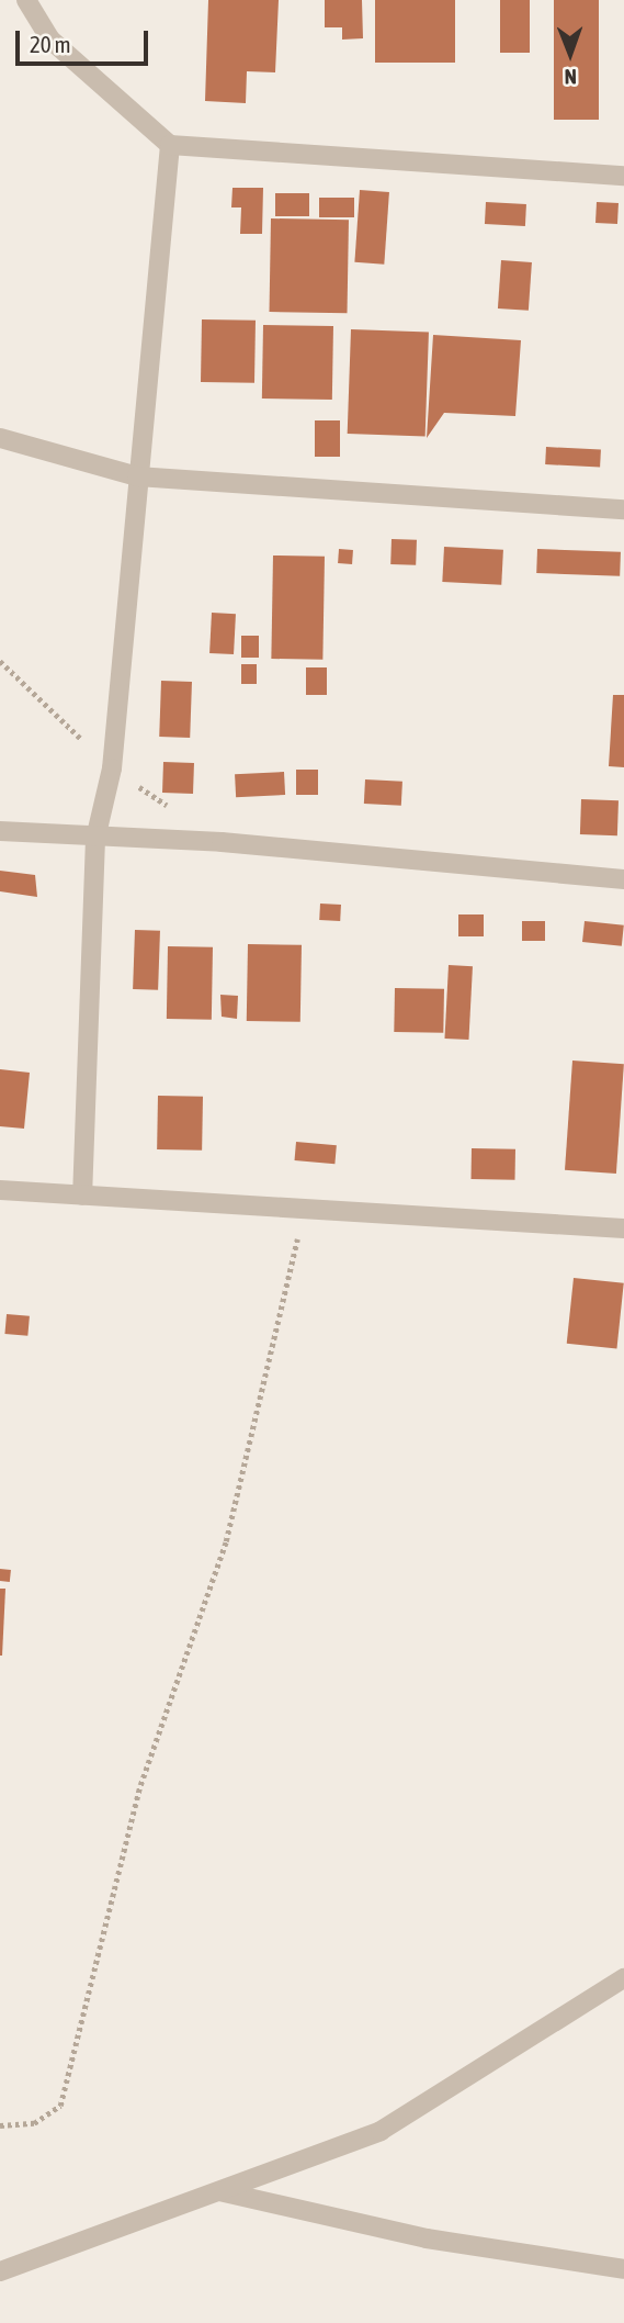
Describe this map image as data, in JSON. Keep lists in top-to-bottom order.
{
  "scale_bar": "20 m",
  "north": "bottom"
}
